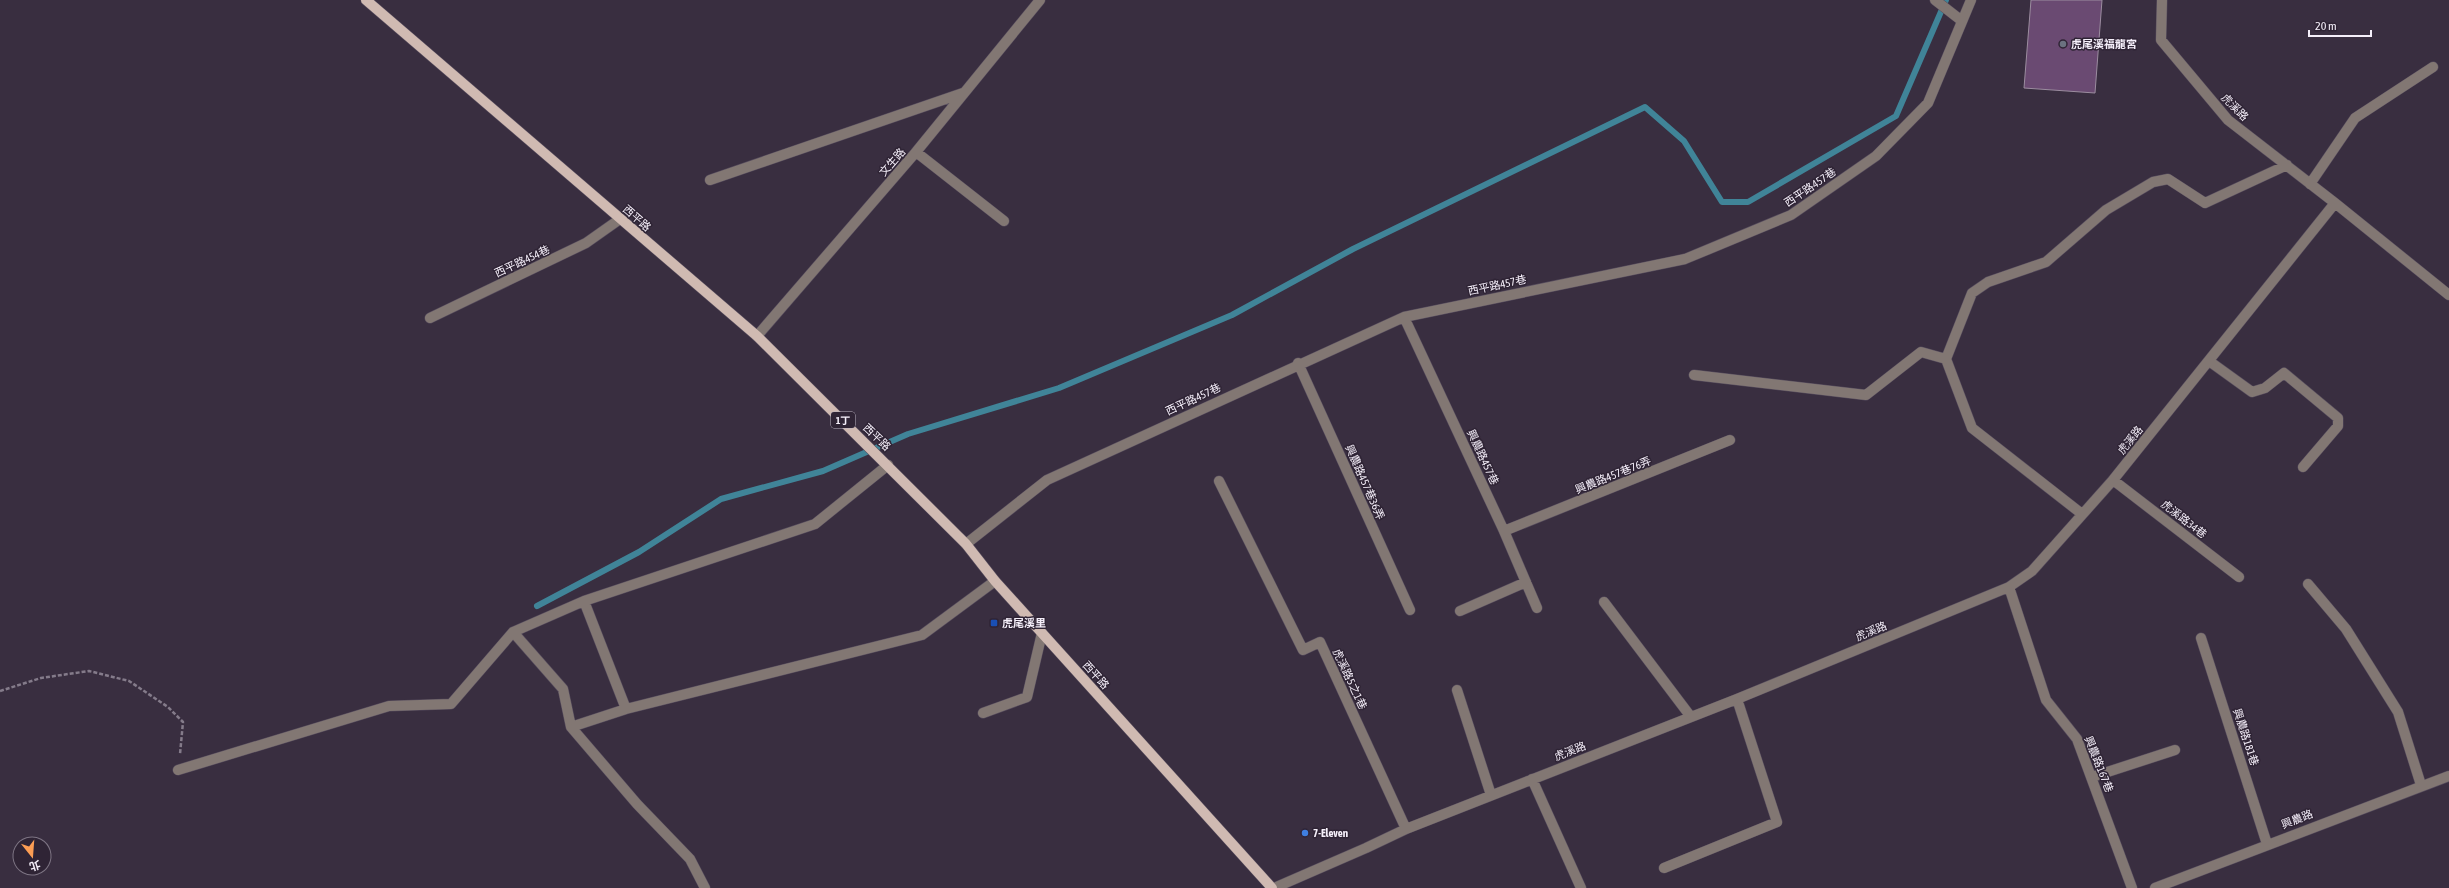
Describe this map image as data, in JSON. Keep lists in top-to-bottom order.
{
  "streets": {
    "main road": ["西平路", "1丁"],
    "street": [
      "虎溪路",
      "文生路",
      "西平路457巷",
      "西平路454巷",
      "興農路457巷",
      "興農路457巷76弄",
      "興農路457巷36弄",
      "虎溪路34巷",
      "虎溪路5之1巷",
      "興農路181巷",
      "興農路167巷",
      "興農路"
    ]
  },
  "crossings": [
    ["虎溪路", "西平路"],
    ["虎溪路", "虎溪路34巷"],
    ["虎溪路", "虎溪路5之1巷"],
    ["虎溪路", "興農路167巷"],
    ["文生路", "西平路"],
    ["西平路457巷", "西平路"],
    ["西平路457巷", "興農路457巷"],
    ["西平路457巷", "興農路457巷36弄"],
    ["西平路", "西平路454巷"],
    ["興農路457巷", "興農路457巷76弄"],
    ["興農路181巷", "興農路"]
  ],
  "places": {
    "other": ["虎尾溪福龍宮", "7-Eleven"],
    "transit": ["虎尾溪里"]
  },
  "scale_bar": "20 m",
  "north": "bottom"
}
